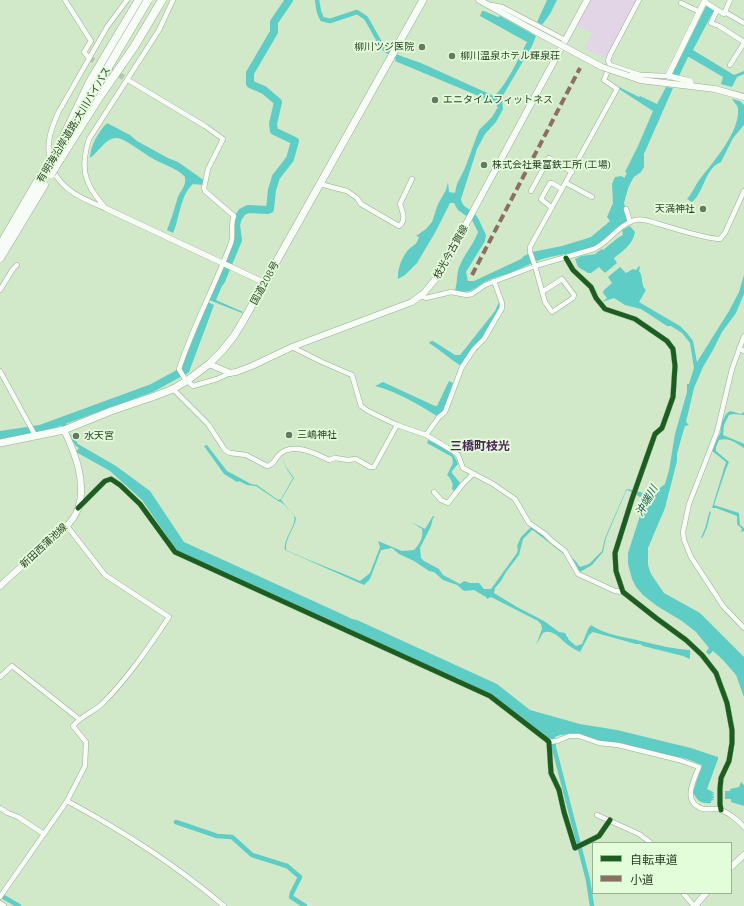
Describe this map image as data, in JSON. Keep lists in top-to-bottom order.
{
  "streets": {
    "highway": ["有明海沿岸道路;大川バイパス", "国道208号"],
    "main road": ["枝光今古賀線", "新田西蒲池線"]
  },
  "crossings": [
    ["国道208号", "新田西蒲池線"]
  ],
  "districts": ["三橋町枝光"],
  "water": ["沖端川"],
  "places": [
    "柳川ツジ医院",
    "柳川温泉ホテル輝泉荘",
    "エニタイムフィットネス",
    "株式会社乗富鉄工所 (工場)",
    "天満神社",
    "三嶋神社",
    "水天宮"
  ],
  "legend": ["自転車道", "小道"]
}
